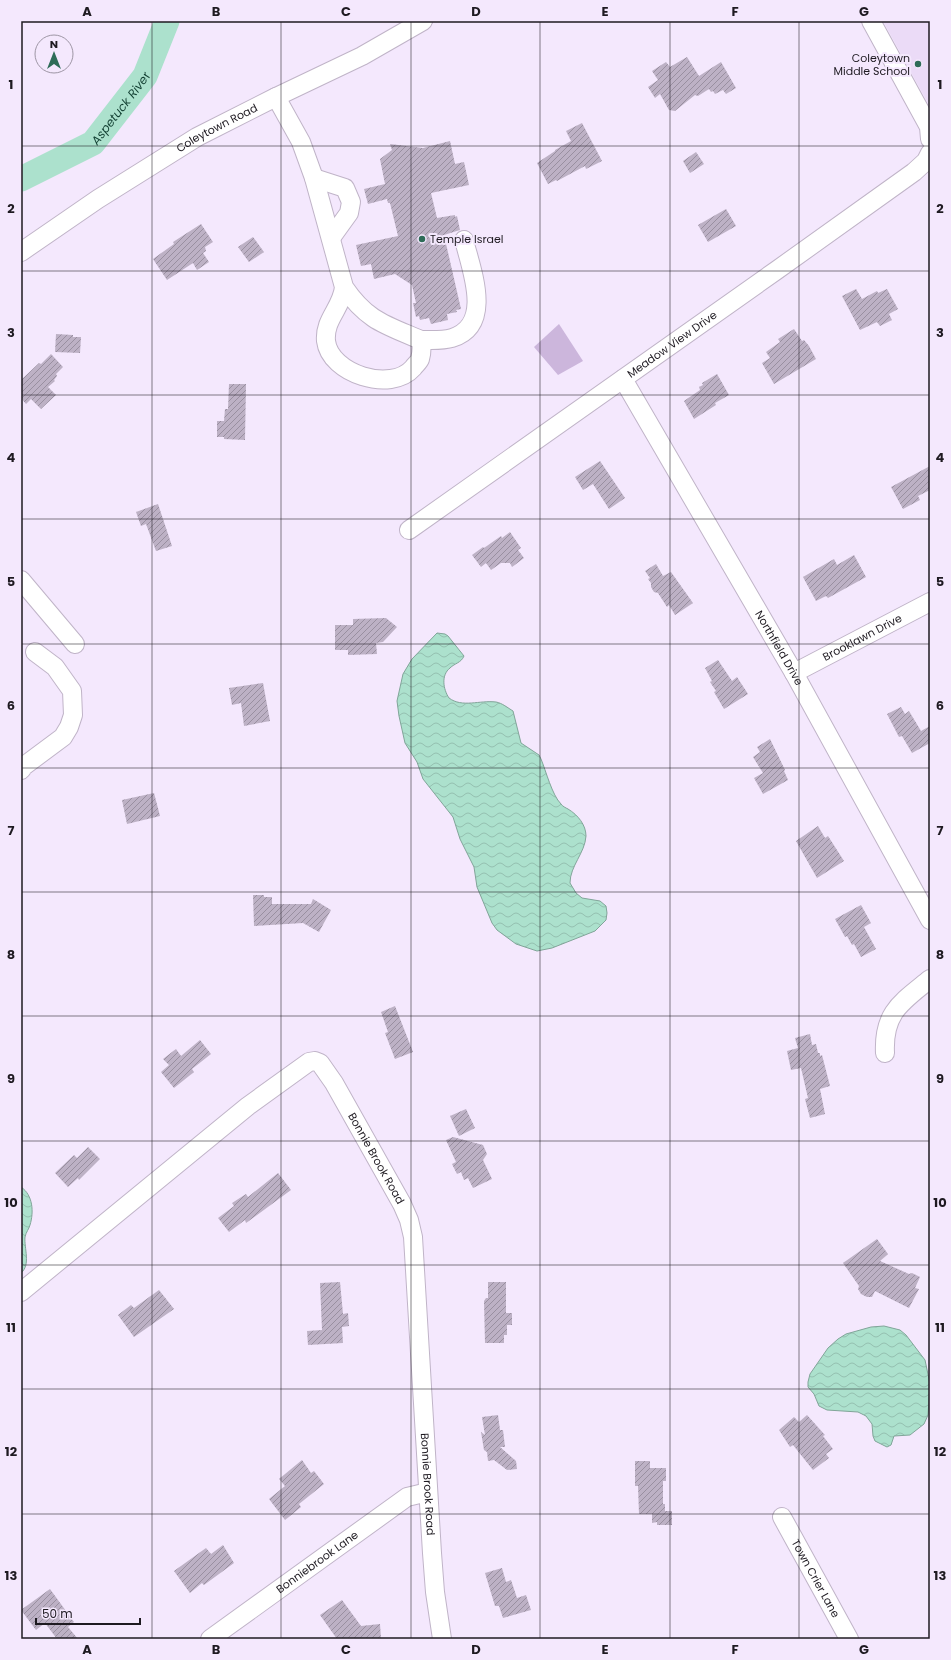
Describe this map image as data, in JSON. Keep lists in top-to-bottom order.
{
  "streets": {
    "street": [
      "Coleytown Road",
      "Meadow View Drive",
      "Brooklawn Drive",
      "Northfield Drive",
      "Bonnie Brook Road",
      "Bonniebrook Lane",
      "Town Crier Lane"
    ]
  },
  "crossings": [
    ["Meadow View Drive", "Northfield Drive"],
    ["Brooklawn Drive", "Northfield Drive"],
    ["Bonnie Brook Road", "Bonniebrook Lane"]
  ],
  "water": ["Aspetuck River"],
  "places": ["Coleytown Middle School", "Temple Israel"],
  "scale_bar": "50 m",
  "north": "top",
  "grid": {
    "columns": [
      "A",
      "B",
      "C",
      "D",
      "E",
      "F",
      "G"
    ],
    "rows": [
      "1",
      "2",
      "3",
      "4",
      "5",
      "6",
      "7",
      "8",
      "9",
      "10",
      "11",
      "12",
      "13"
    ]
  }
}
